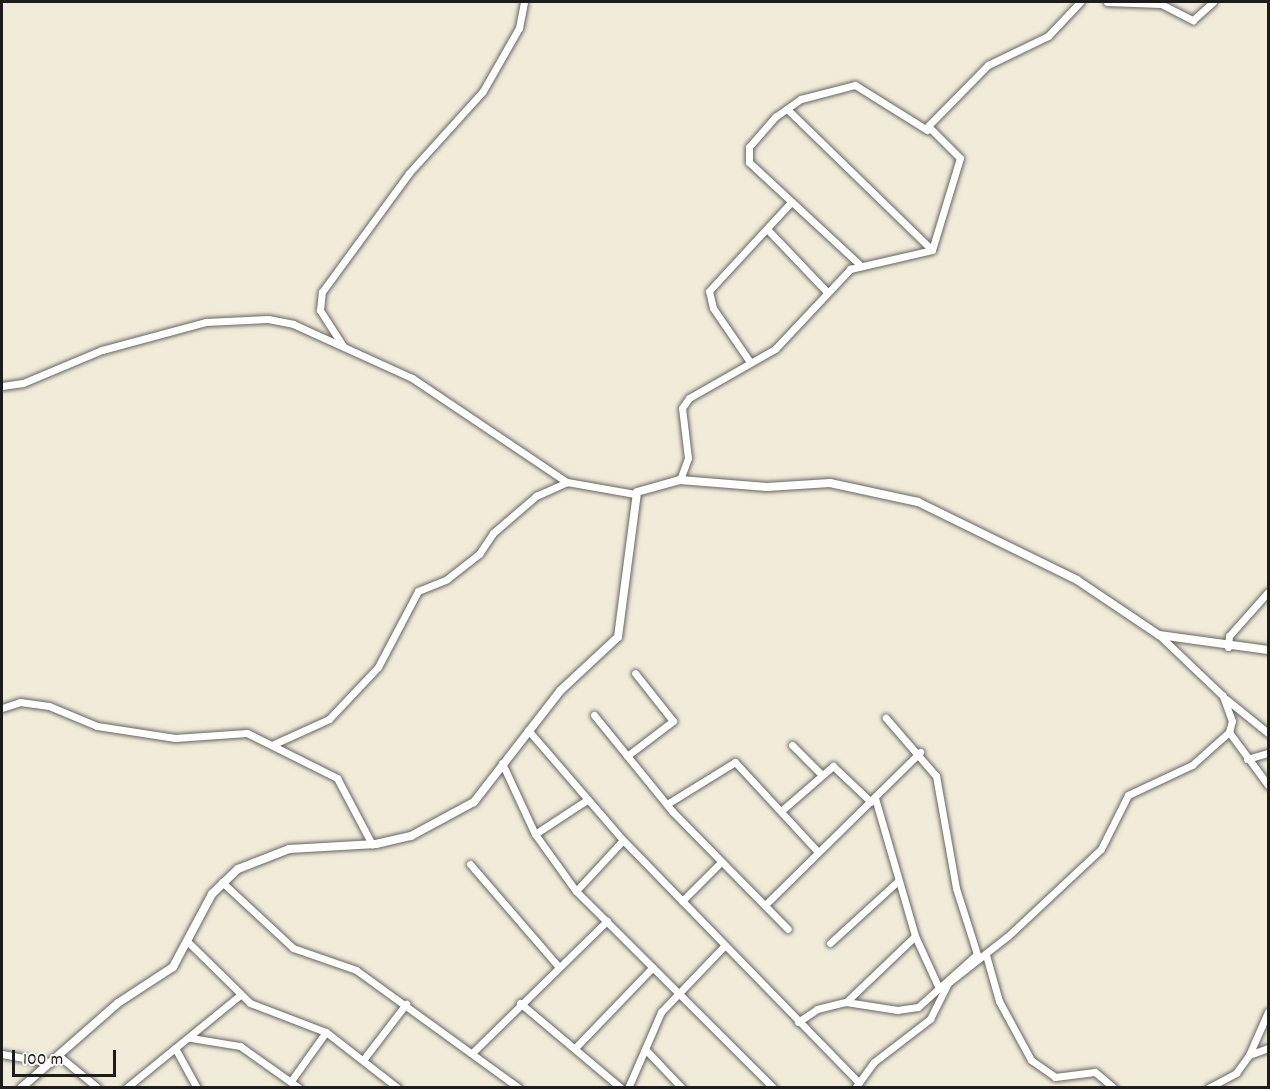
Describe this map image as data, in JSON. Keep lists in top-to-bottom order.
{
  "scale_bar": "100 m"
}
